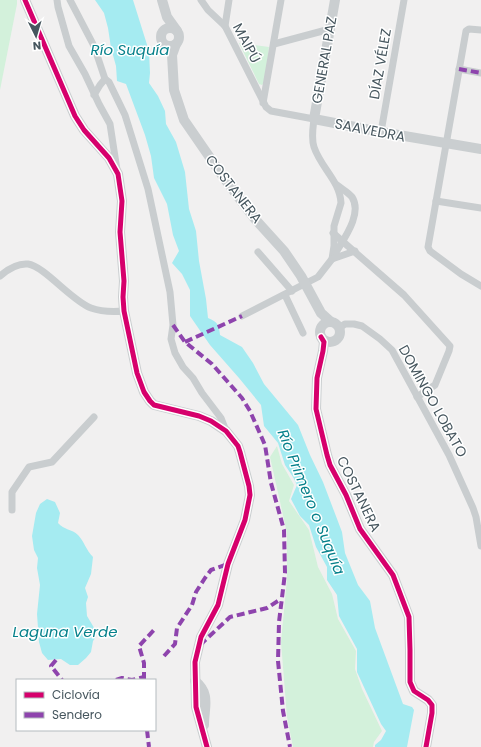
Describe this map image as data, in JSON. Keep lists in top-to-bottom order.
{
  "streets": {
    "street": [
      "MAIPÚ",
      "GENERAL PAZ",
      "DÍAZ VÉLEZ",
      "SAAVEDRA",
      "COSTANERA",
      "DOMINGO LOBATO"
    ]
  },
  "crossings": [
    ["MAIPÚ", "SAAVEDRA"],
    ["GENERAL PAZ", "SAAVEDRA"],
    ["DÍAZ VÉLEZ", "SAAVEDRA"],
    ["COSTANERA", "DOMINGO LOBATO"]
  ],
  "water": ["Río Suquía", "Río Primero o Suquía", "Laguna Verde"],
  "legend": ["Ciclovía", "Sendero"],
  "north": "bottom"
}
